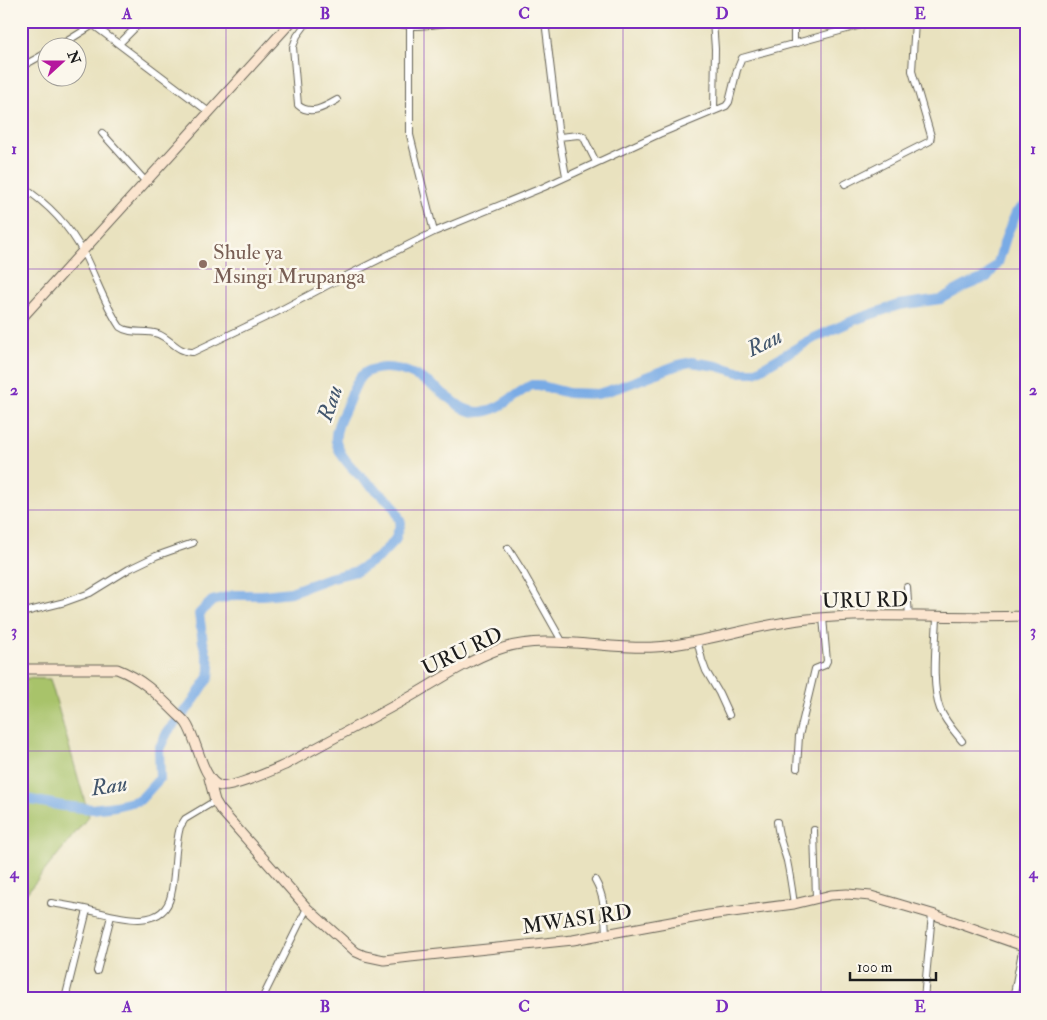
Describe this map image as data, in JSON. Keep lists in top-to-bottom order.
{
  "streets": {
    "street": ["URU RD", "MWASI RD"]
  },
  "crossings": [
    ["URU RD", "MWASI RD"]
  ],
  "water": ["Rau"],
  "places": ["Shule ya Msingi Mrupanga"],
  "scale_bar": "100 m",
  "north": "right",
  "grid": {
    "columns": [
      "A",
      "B",
      "C",
      "D",
      "E"
    ],
    "rows": [
      "1",
      "2",
      "3",
      "4"
    ]
  }
}
